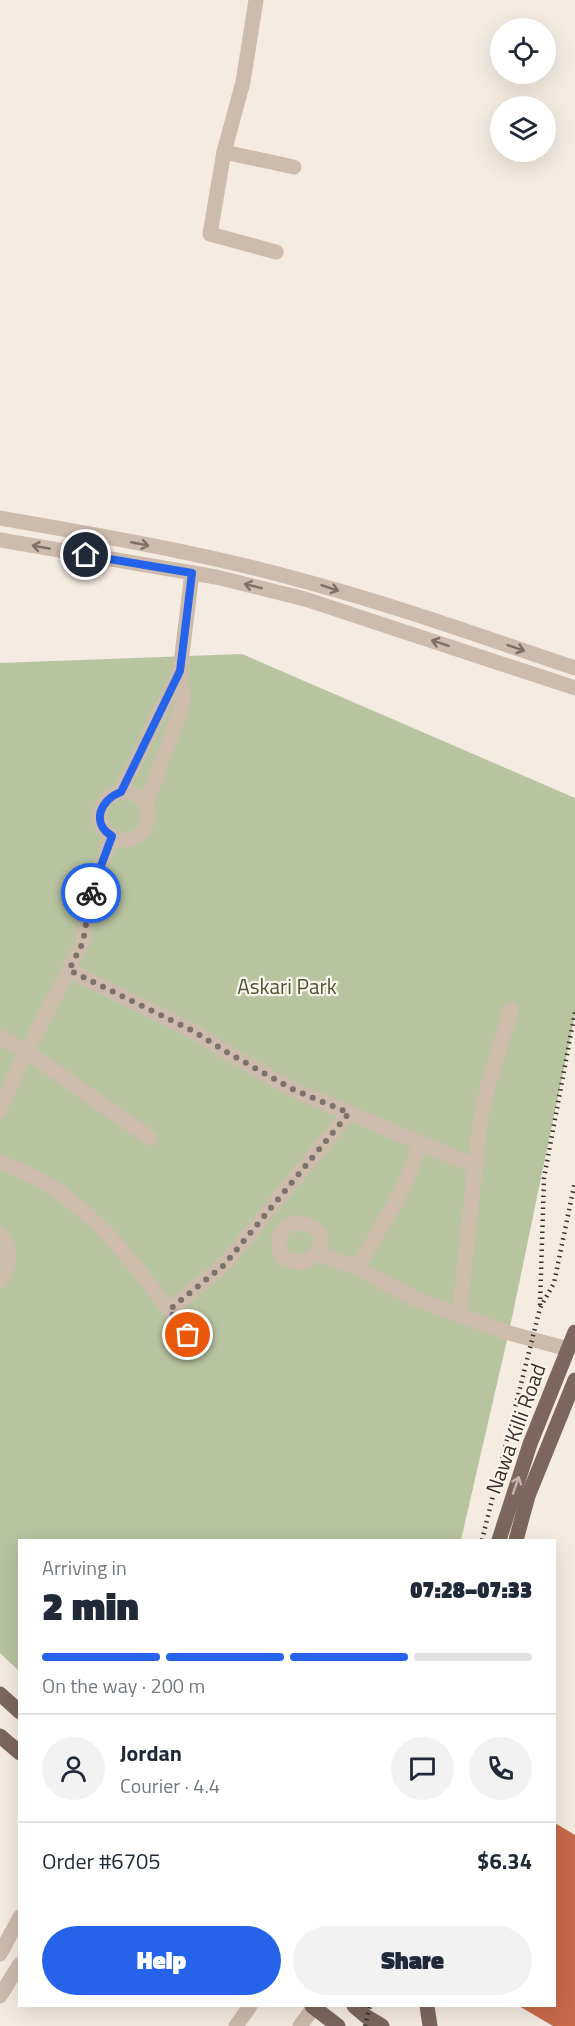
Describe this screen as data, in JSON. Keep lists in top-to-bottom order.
{
  "streets": {
    "main road": ["Nawa Killi Road"]
  },
  "parks": ["Askari Park"],
  "page": {
    "heading": ["2 min", "Arriving in", "07:28–07:33"],
    "panel": [
      "Jordan",
      "Courier · 4.4",
      "Order #6705",
      "$6.34"
    ],
    "bar": "On the way · 200 m",
    "buttons": ["Help", "Share"]
  }
}
